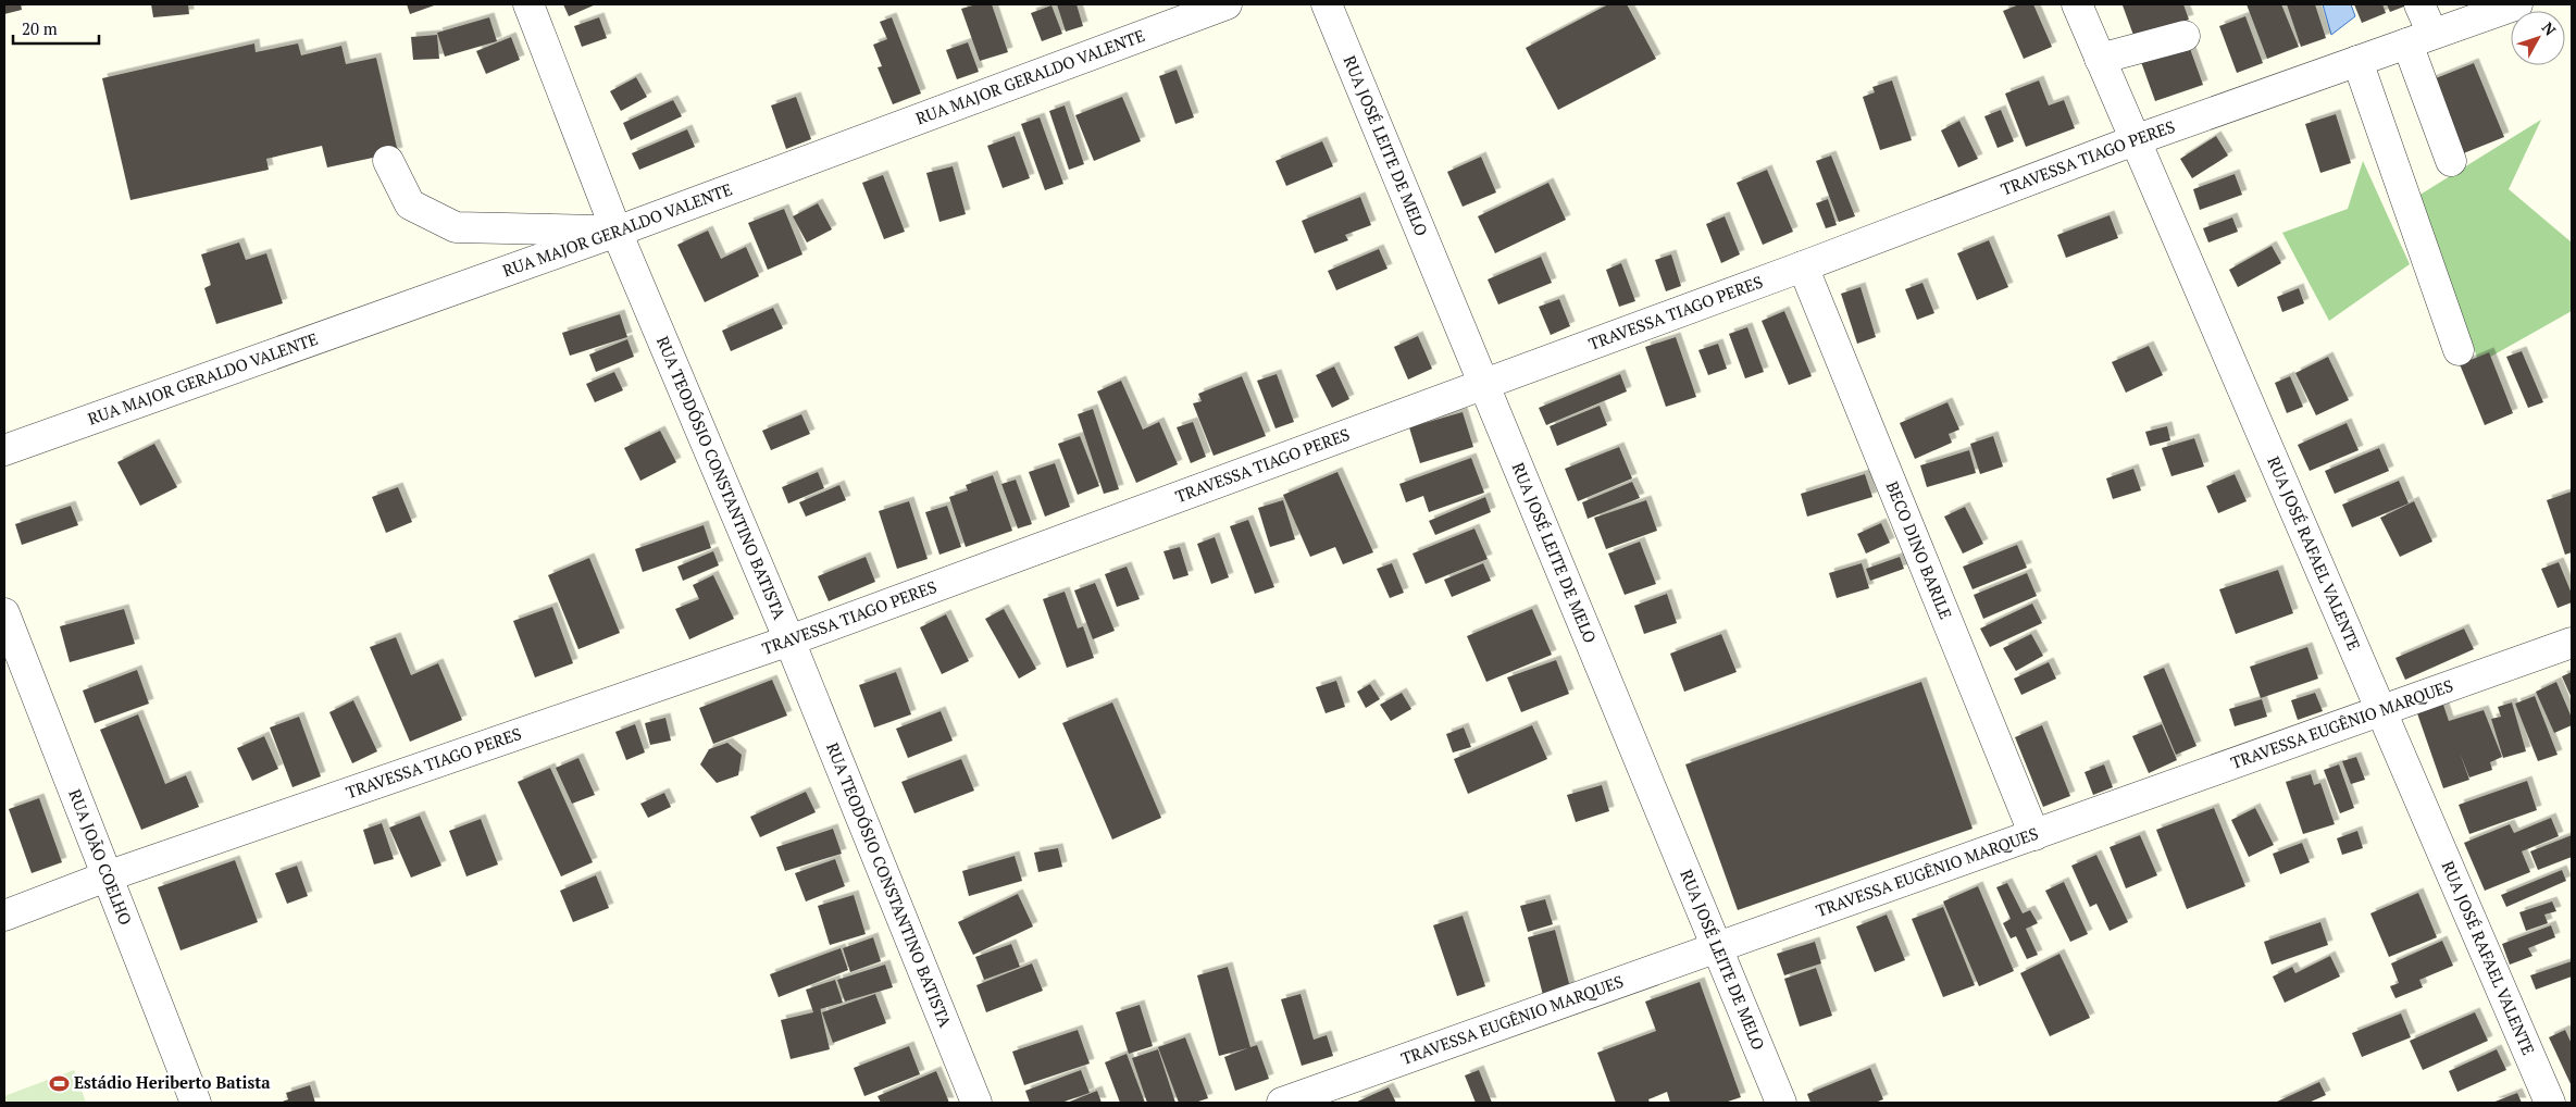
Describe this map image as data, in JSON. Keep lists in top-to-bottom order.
{
  "streets": {
    "street": [
      "RUA MAJOR GERALDO VALENTE",
      "RUA JOSÉ LEITE DE MELO",
      "TRAVESSA TIAGO PERES",
      "RUA TEODÓSIO CONSTANTINO BATISTA",
      "BECO DINO BARILE",
      "RUA JOSÉ RAFAEL VALENTE",
      "TRAVESSA EUGÊNIO MARQUES",
      "RUA JOÃO COELHO"
    ]
  },
  "crossings": [
    ["RUA MAJOR GERALDO VALENTE", "RUA TEODÓSIO CONSTANTINO BATISTA"],
    ["RUA JOSÉ LEITE DE MELO", "TRAVESSA TIAGO PERES"],
    ["RUA JOSÉ LEITE DE MELO", "TRAVESSA EUGÊNIO MARQUES"],
    ["TRAVESSA TIAGO PERES", "RUA TEODÓSIO CONSTANTINO BATISTA"],
    ["TRAVESSA TIAGO PERES", "BECO DINO BARILE"],
    ["TRAVESSA TIAGO PERES", "RUA JOSÉ RAFAEL VALENTE"],
    ["TRAVESSA TIAGO PERES", "RUA JOÃO COELHO"],
    ["BECO DINO BARILE", "TRAVESSA EUGÊNIO MARQUES"],
    ["RUA JOSÉ RAFAEL VALENTE", "TRAVESSA EUGÊNIO MARQUES"]
  ],
  "places": {
    "sports": ["Estádio Heriberto Batista"]
  },
  "scale_bar": "20 m",
  "north": "top right"
}
